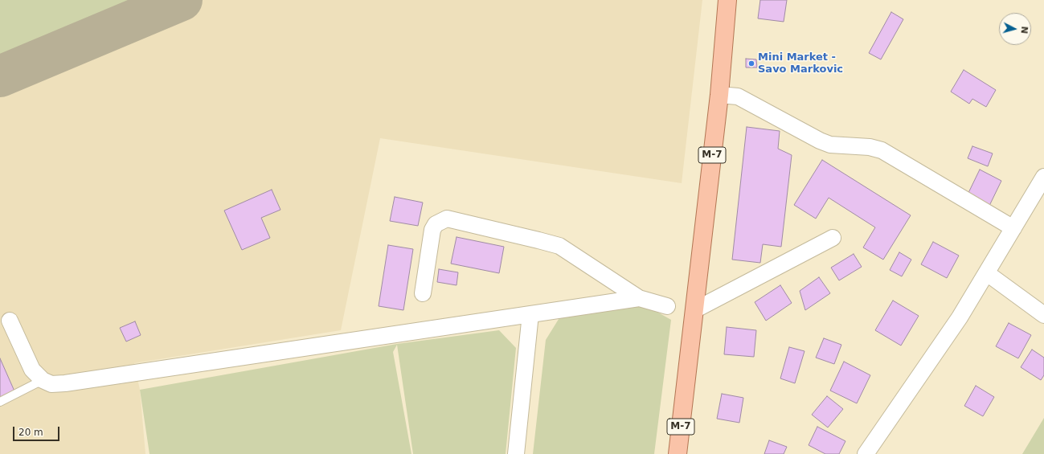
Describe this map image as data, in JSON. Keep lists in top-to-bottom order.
{
  "streets": {
    "main road": ["M-7"]
  },
  "places": ["Mini Market - Savo Markovic"],
  "scale_bar": "20 m",
  "north": "right"
}
